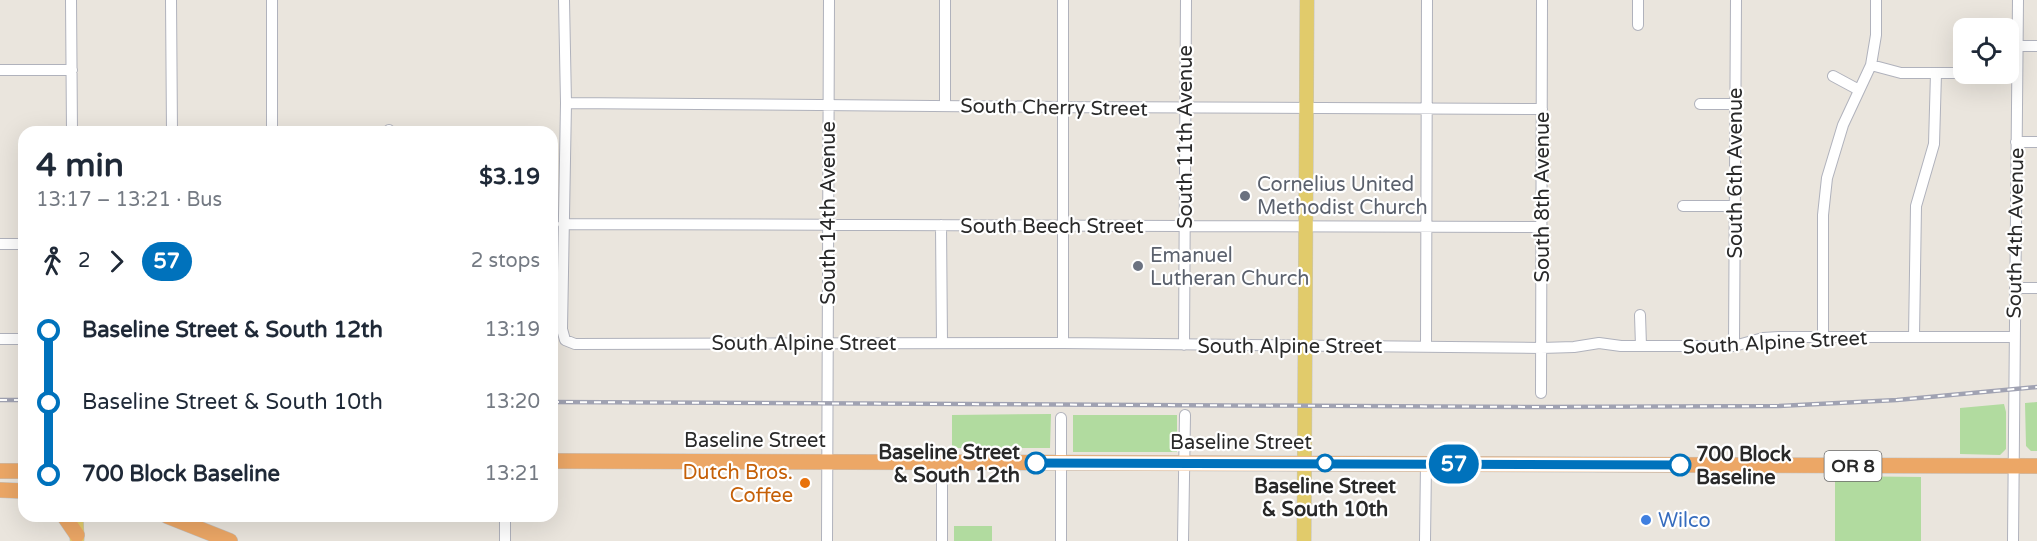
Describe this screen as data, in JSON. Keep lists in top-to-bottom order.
{
  "streets": {
    "highway": ["Baseline Street", "OR 8"],
    "street": [
      "South Cherry Street",
      "South 11th Avenue",
      "South 6th Avenue",
      "South 8th Avenue",
      "South 14th Avenue",
      "South Beech Street",
      "South 4th Avenue",
      "South Alpine Street"
    ]
  },
  "crossings": [
    ["South Cherry Street", "South 11th Avenue"],
    ["South Cherry Street", "South 8th Avenue"],
    ["South Cherry Street", "South 14th Avenue"],
    ["South 11th Avenue", "South Beech Street"],
    ["South 11th Avenue", "South Alpine Street"],
    ["South 6th Avenue", "South Alpine Street"],
    ["South 8th Avenue", "South Beech Street"],
    ["South 8th Avenue", "South Alpine Street"],
    ["South 14th Avenue", "South Beech Street"],
    ["South 14th Avenue", "South Alpine Street"],
    ["South 14th Avenue", "Baseline Street"],
    ["South Beech Street", "South Alpine Street"],
    ["South 4th Avenue", "South Alpine Street"],
    ["South 4th Avenue", "Baseline Street"]
  ],
  "places": [
    "Cornelius United Methodist Church",
    "Emanuel Lutheran Church",
    "Baseline Street & South 12th",
    "Baseline Street & South 10th",
    "700 Block Baseline",
    "Dutch Bros. Coffee",
    "Wilco"
  ],
  "lines": ["bus line 57"],
  "page": {
    "on_map": "57",
    "heading": ["4 min", "13:17 – 13:21 · Bus", "$3.19"],
    "legs": ["2", "57", "2 stops"],
    "list": [
      {
        "name": "Baseline Street & South 12th",
        "value": "13:19"
      },
      {
        "name": "Baseline Street & South 10th",
        "value": "13:20"
      },
      {
        "name": "700 Block Baseline",
        "value": "13:21"
      }
    ]
  }
}
